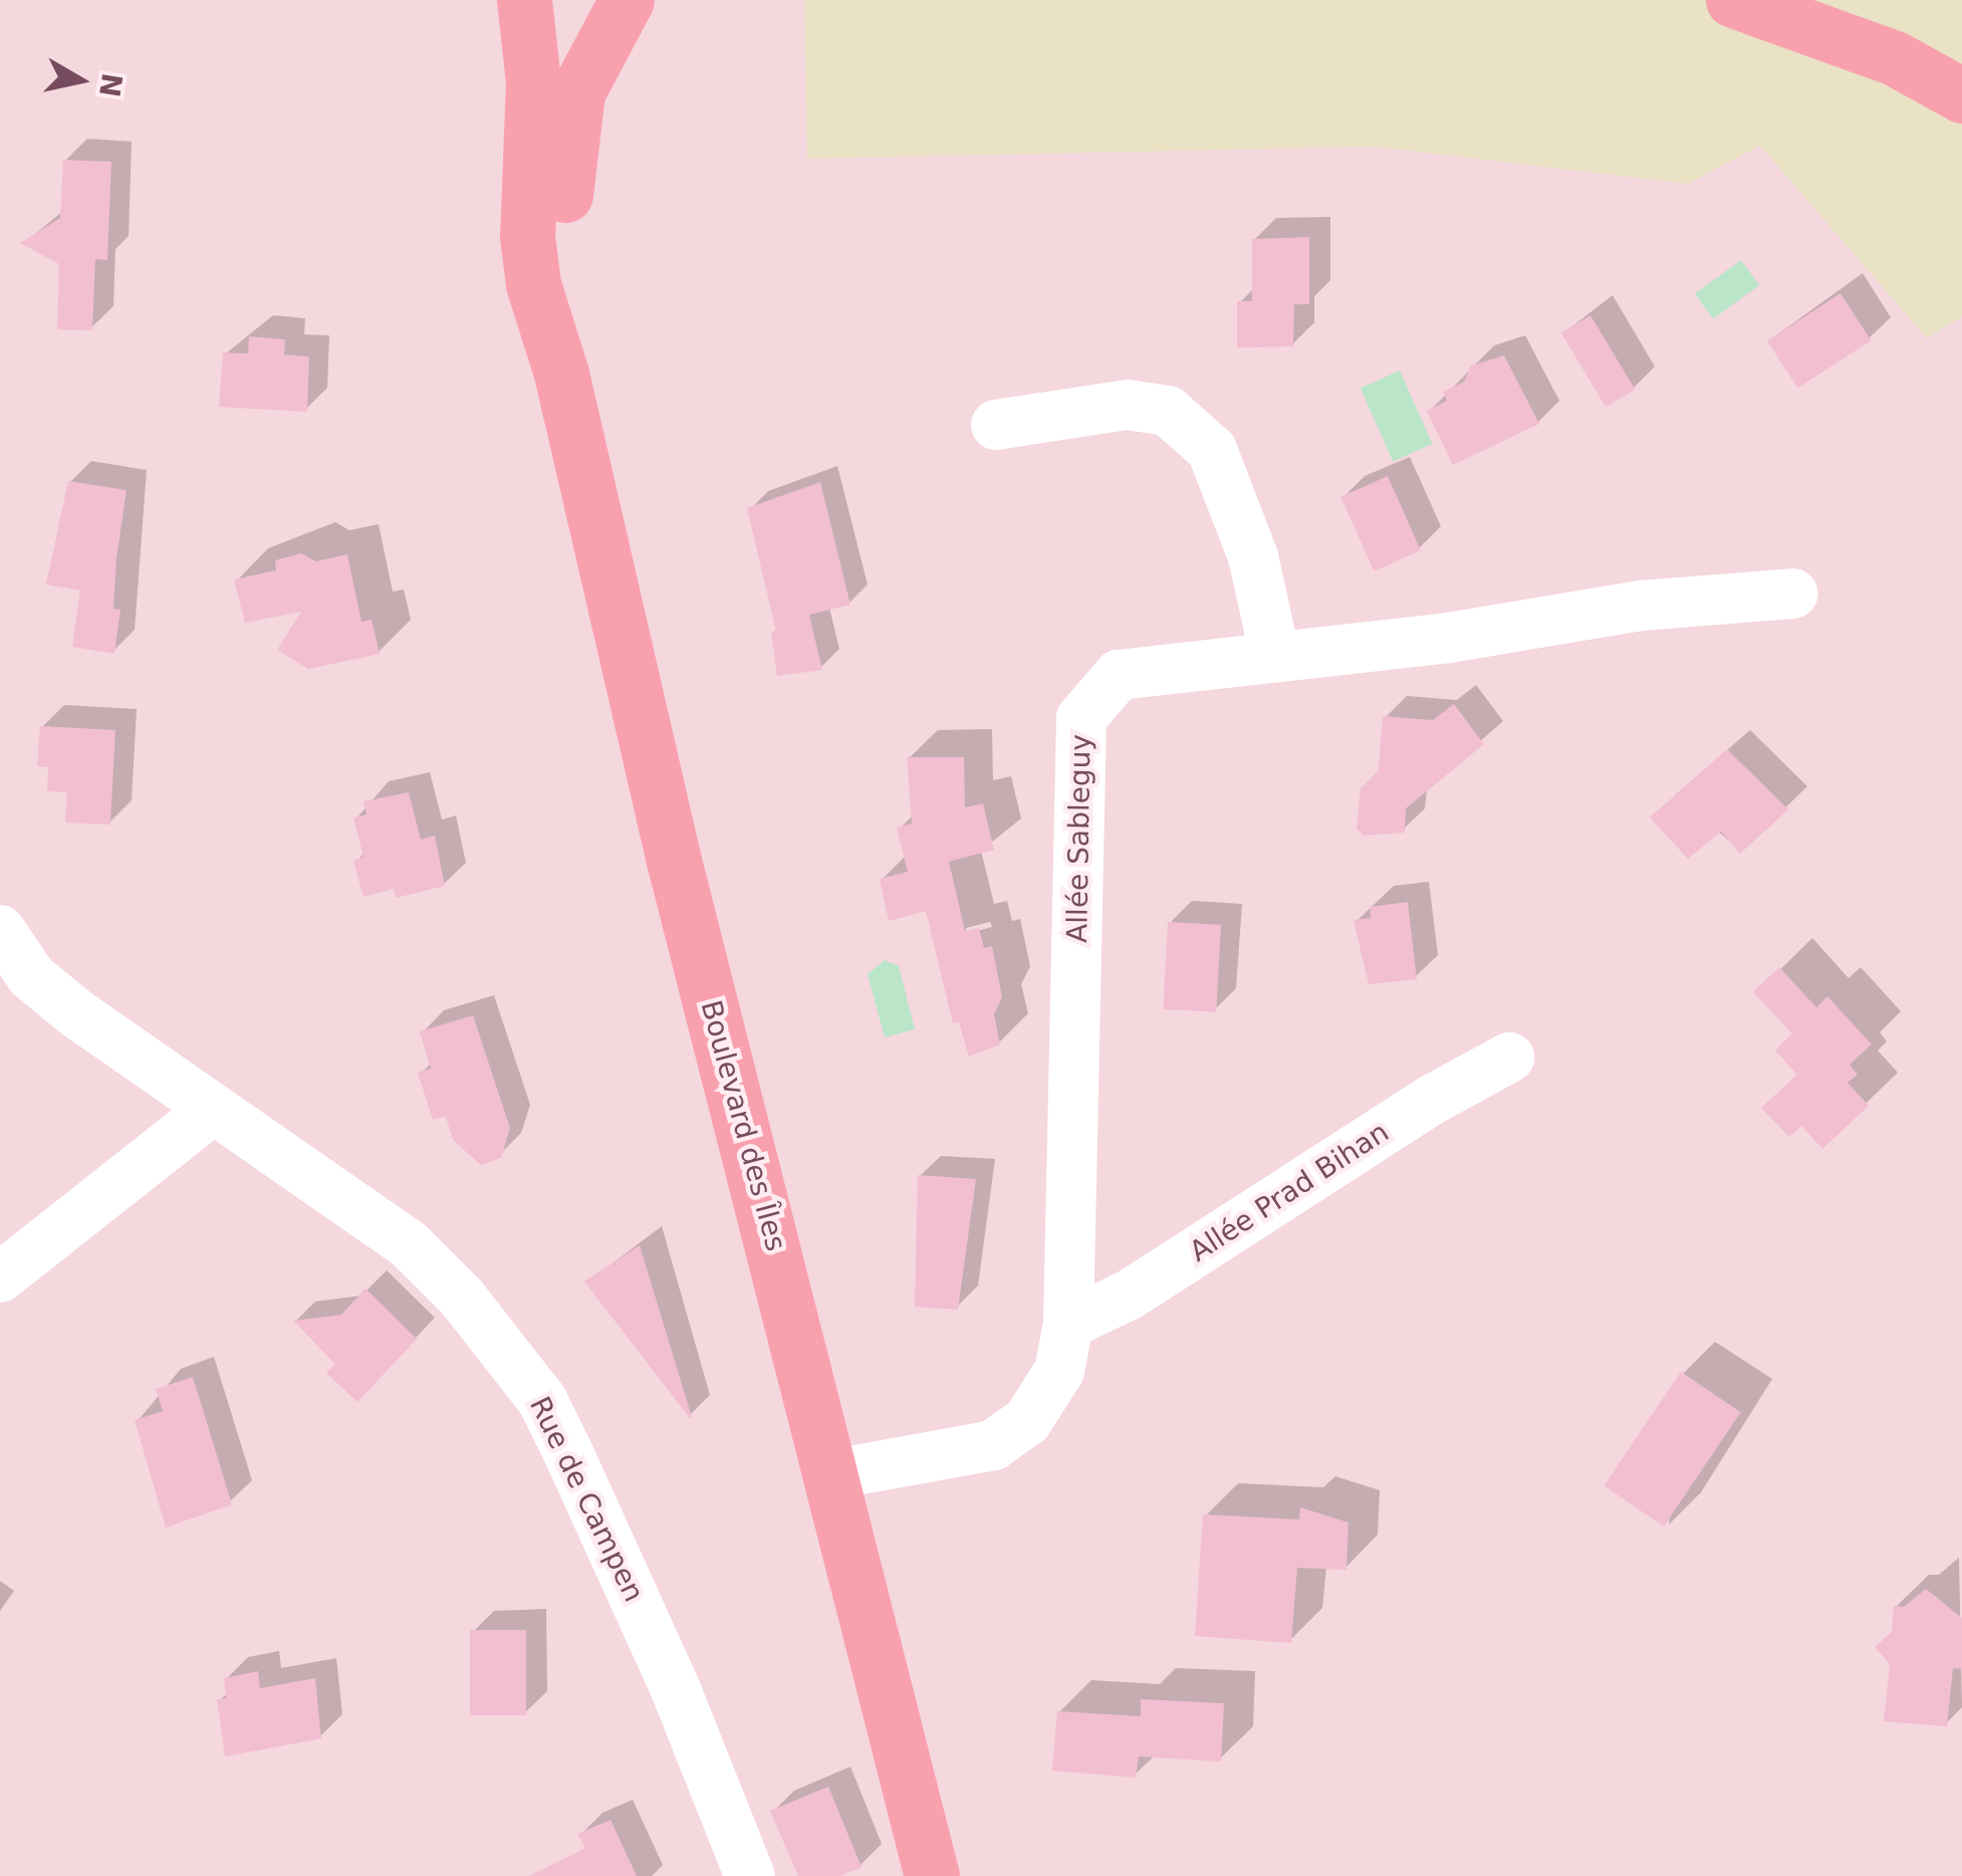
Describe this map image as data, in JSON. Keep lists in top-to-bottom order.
{
  "streets": {
    "main road": ["Boulevard des Îles"],
    "street": ["Allée Sableguy", "Allée Prad Bihan", "Rue de Campen"]
  },
  "crossings": [
    ["Allée Sableguy", "Boulevard des Îles"],
    ["Allée Sableguy", "Allée Prad Bihan"]
  ],
  "north": "right"
}
